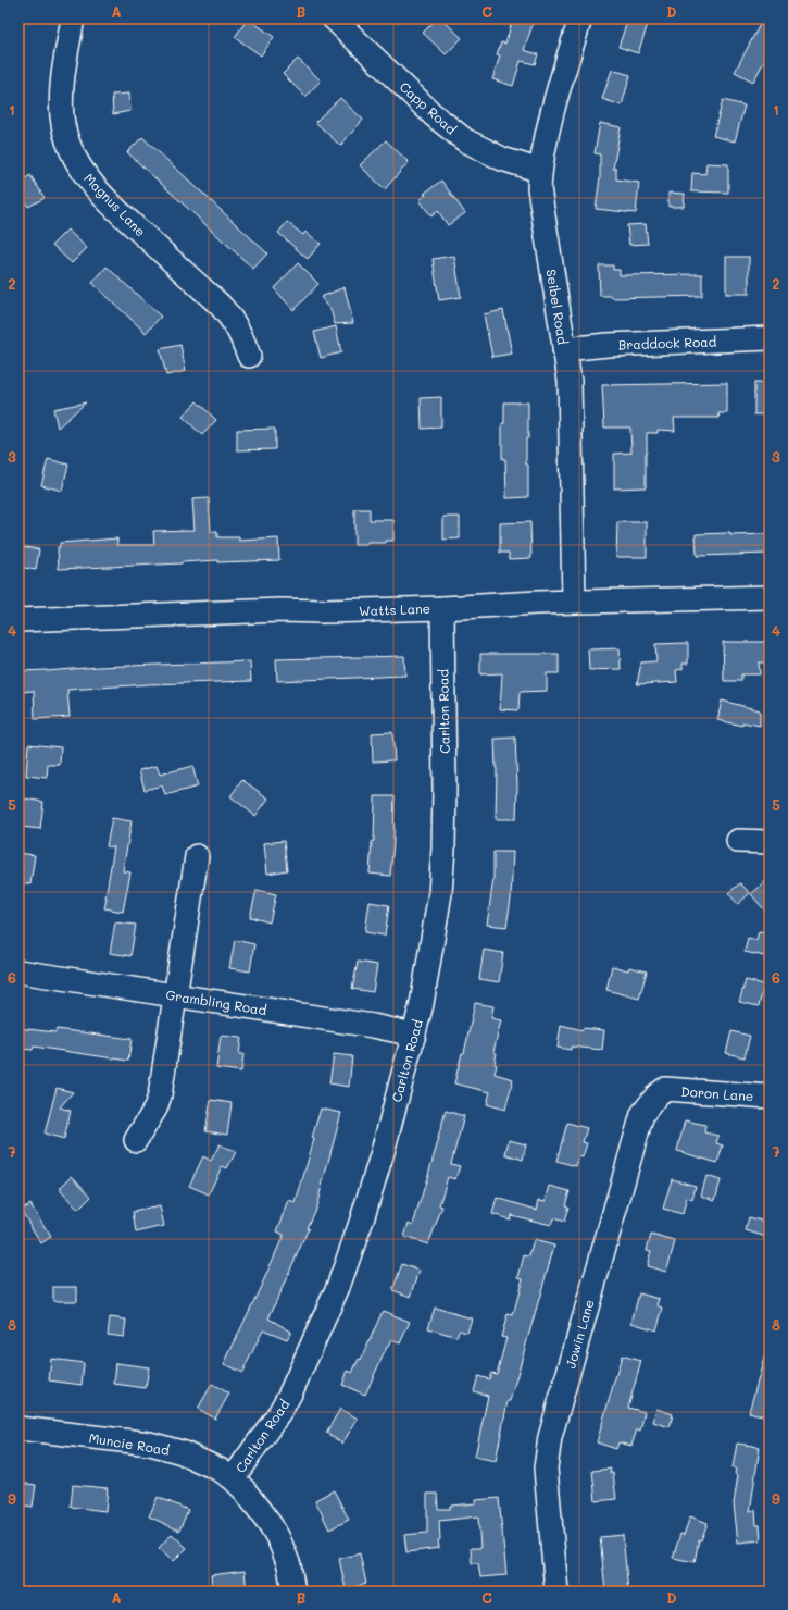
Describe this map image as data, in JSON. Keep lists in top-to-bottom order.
{
  "streets": {
    "street": [
      "Capp Road",
      "Magnus Lane",
      "Seibel Road",
      "Braddock Road",
      "Watts Lane",
      "Carlton Road",
      "Grambling Road",
      "Doron Lane",
      "Jowin Lane",
      "Muncie Road"
    ]
  },
  "crossings": [
    ["Capp Road", "Seibel Road"],
    ["Seibel Road", "Braddock Road"],
    ["Seibel Road", "Watts Lane"],
    ["Watts Lane", "Carlton Road"],
    ["Carlton Road", "Grambling Road"],
    ["Carlton Road", "Muncie Road"],
    ["Doron Lane", "Jowin Lane"]
  ],
  "grid": {
    "columns": [
      "A",
      "B",
      "C",
      "D"
    ],
    "rows": [
      "1",
      "2",
      "3",
      "4",
      "5",
      "6",
      "7",
      "8",
      "9"
    ]
  }
}
